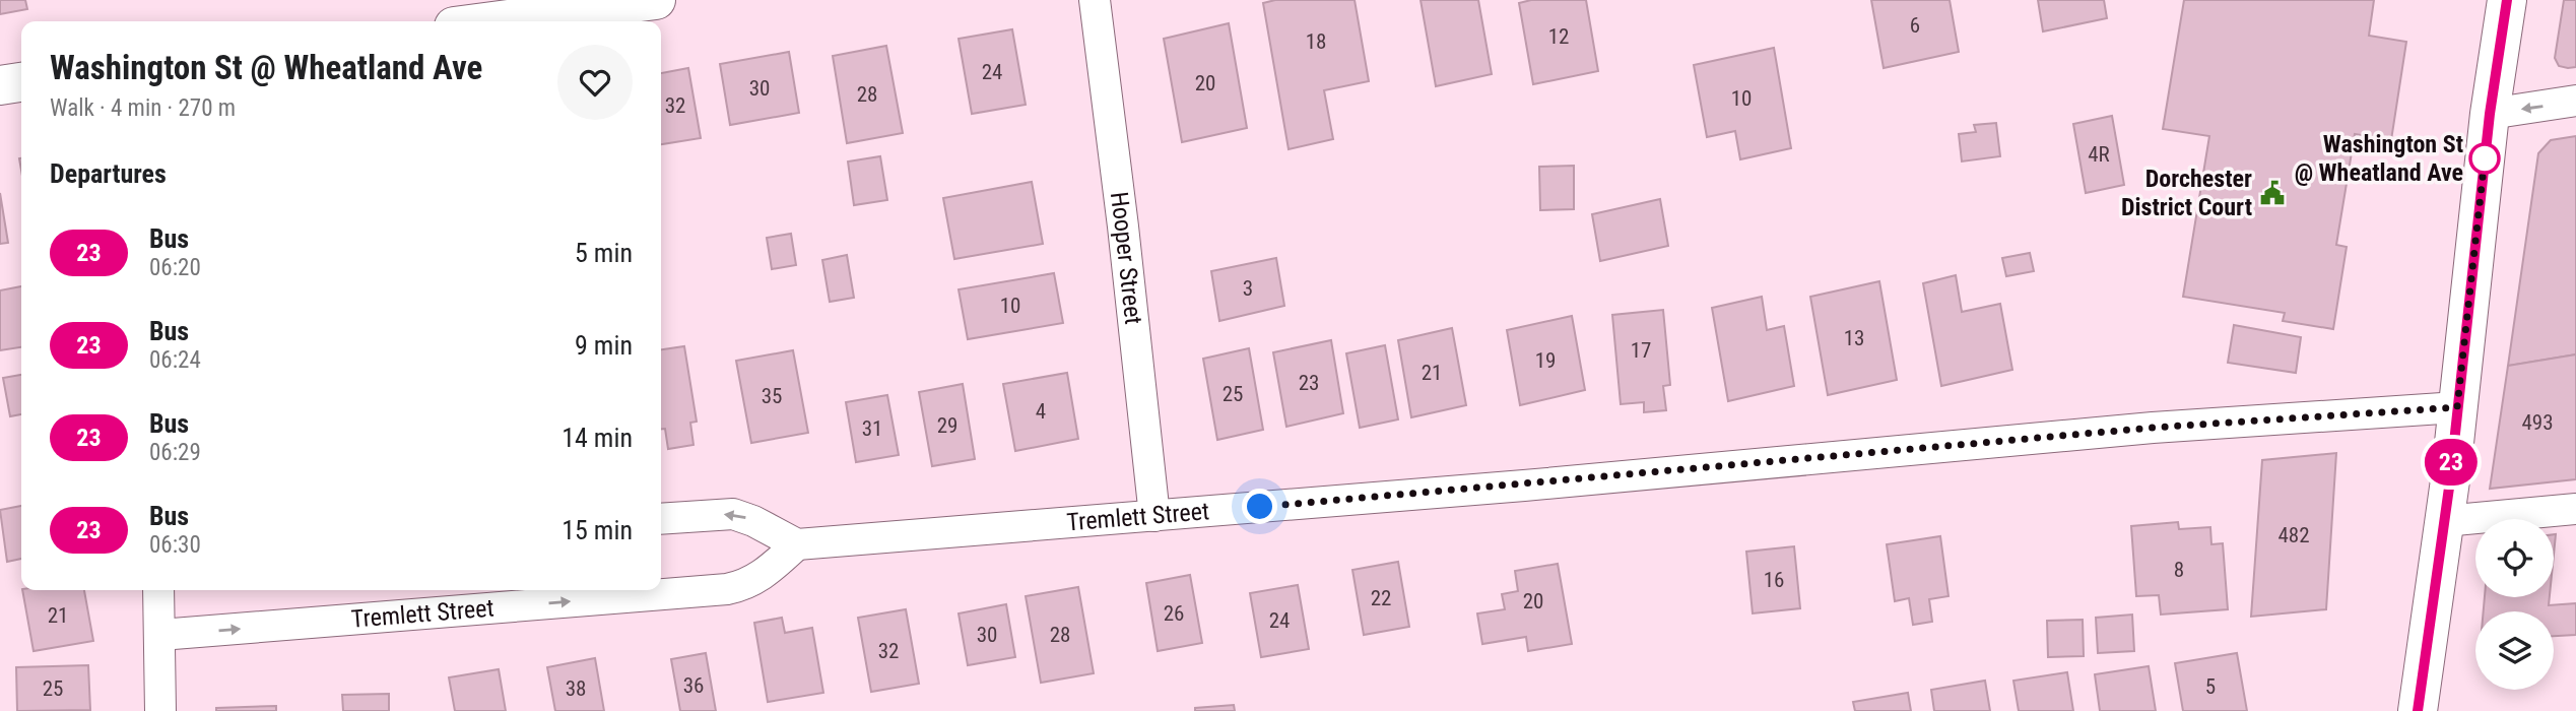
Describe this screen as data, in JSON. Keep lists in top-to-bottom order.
{
  "streets": {
    "street": ["Hooper Street", "Tremlett Street"]
  },
  "crossings": [
    ["Hooper Street", "Tremlett Street"]
  ],
  "places": {
    "other": ["Washington St @ Wheatland Ave"],
    "public building": ["Dorchester District Court"]
  },
  "lines": ["bus line 23"],
  "house_numbers": [
    "6",
    "12",
    "18",
    "24",
    "20",
    "30",
    "28",
    "10",
    "32",
    "4R",
    "3",
    "10",
    "13",
    "17",
    "19",
    "21",
    "23",
    "25",
    "35",
    "4",
    "493",
    "29",
    "31",
    "482",
    "8",
    "16",
    "22",
    "20",
    "26",
    "21",
    "24",
    "30",
    "28",
    "32",
    "36",
    "5",
    "25",
    "38"
  ],
  "page": {
    "on_map": "23",
    "heading": [
      ["Washington St @ Wheatland Ave", "Walk · 4 min · 270 m"],
      "Departures"
    ],
    "list": [
      {
        "mark": "23",
        "name": "Bus",
        "note": "06:20",
        "value": "5 min"
      },
      {
        "mark": "23",
        "name": "Bus",
        "note": "06:24",
        "value": "9 min"
      },
      {
        "mark": "23",
        "name": "Bus",
        "note": "06:29",
        "value": "14 min"
      },
      {
        "mark": "23",
        "name": "Bus",
        "note": "06:30",
        "value": "15 min"
      }
    ]
  }
}
